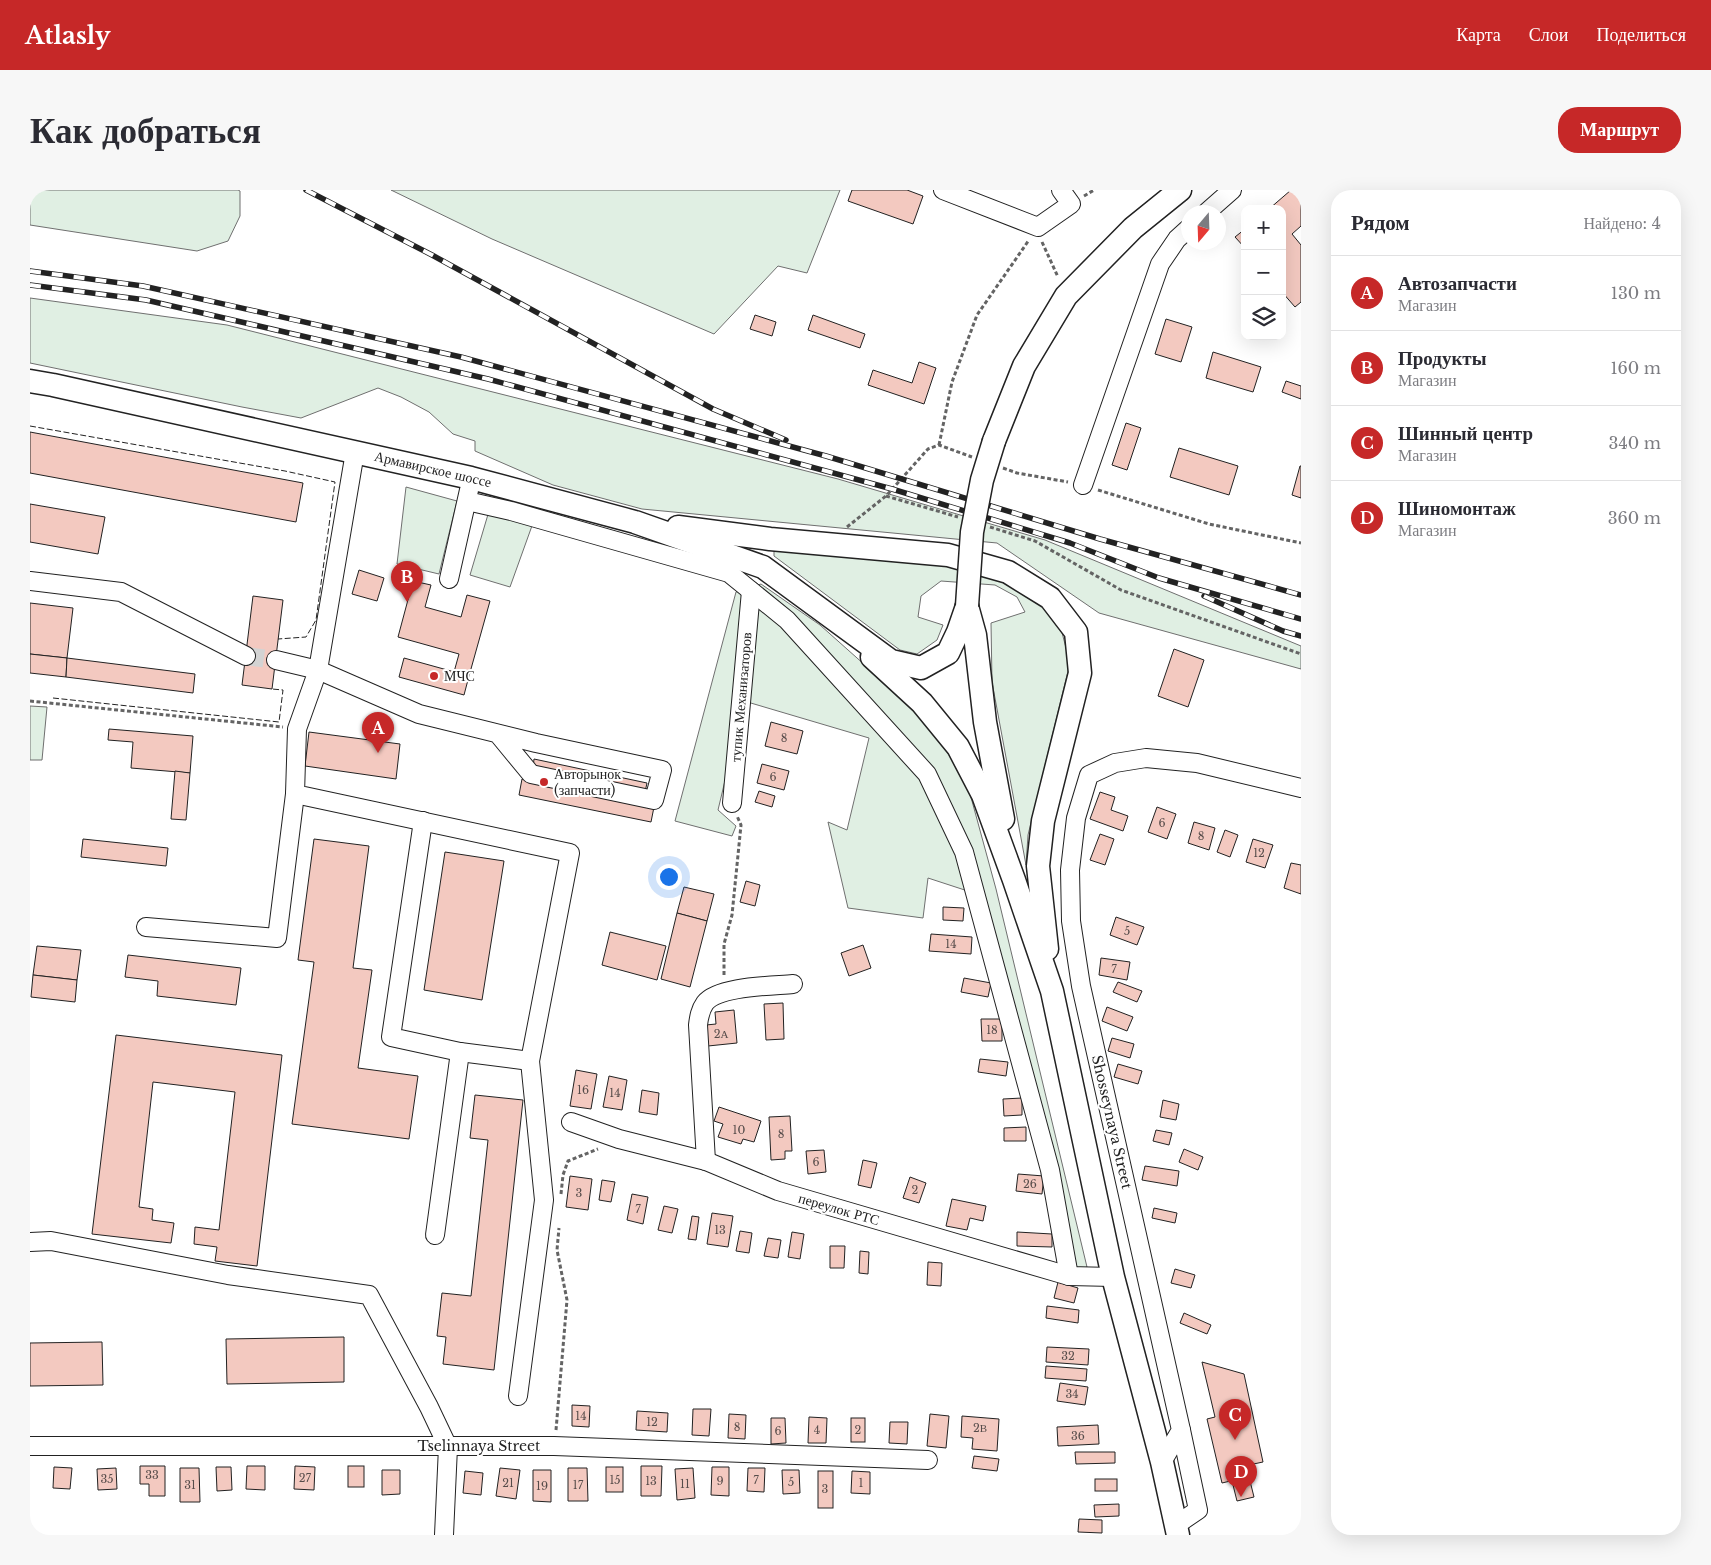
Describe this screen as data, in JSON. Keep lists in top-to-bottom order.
{
  "streets": {
    "main road": ["Армавирское шоссе"],
    "street": [
      "тупик Механизаторов",
      "Shosseynaya Street",
      "переулок РТС",
      "Tselinnaya Street"
    ]
  },
  "places": ["МЧС", "Авторынок (запчасти)"],
  "house_numbers": [
    "8",
    "6",
    "6",
    "8",
    "12",
    "5",
    "14",
    "7",
    "18",
    "2А",
    "16",
    "14",
    "10",
    "8",
    "6",
    "26",
    "2",
    "3",
    "7",
    "13",
    "32",
    "34",
    "14",
    "12",
    "8",
    "2В",
    "4",
    "2",
    "6",
    "36",
    "33",
    "27",
    "35",
    "15",
    "7",
    "13",
    "9",
    "5",
    "21",
    "1",
    "11",
    "31",
    "17",
    "19",
    "3"
  ],
  "north": "bottom",
  "page": {
    "header": "Atlasly",
    "nav": ["Карта", "Слои", "Поделиться"],
    "buttons": "Маршрут",
    "title": "Как добраться",
    "heading": ["Рядом", "Найдено: 4"],
    "map_buttons": ["+", "−"],
    "list": [
      {
        "mark": "A",
        "name": "Автозапчасти",
        "note": "Магазин",
        "value": "130 m"
      },
      {
        "mark": "B",
        "name": "Продукты",
        "note": "Магазин",
        "value": "160 m"
      },
      {
        "mark": "C",
        "name": "Шинный центр",
        "note": "Магазин",
        "value": "340 m"
      },
      {
        "mark": "D",
        "name": "Шиномонтаж",
        "note": "Магазин",
        "value": "360 m"
      }
    ],
    "pins": [
      "B",
      "A",
      "C",
      "D"
    ]
  }
}
